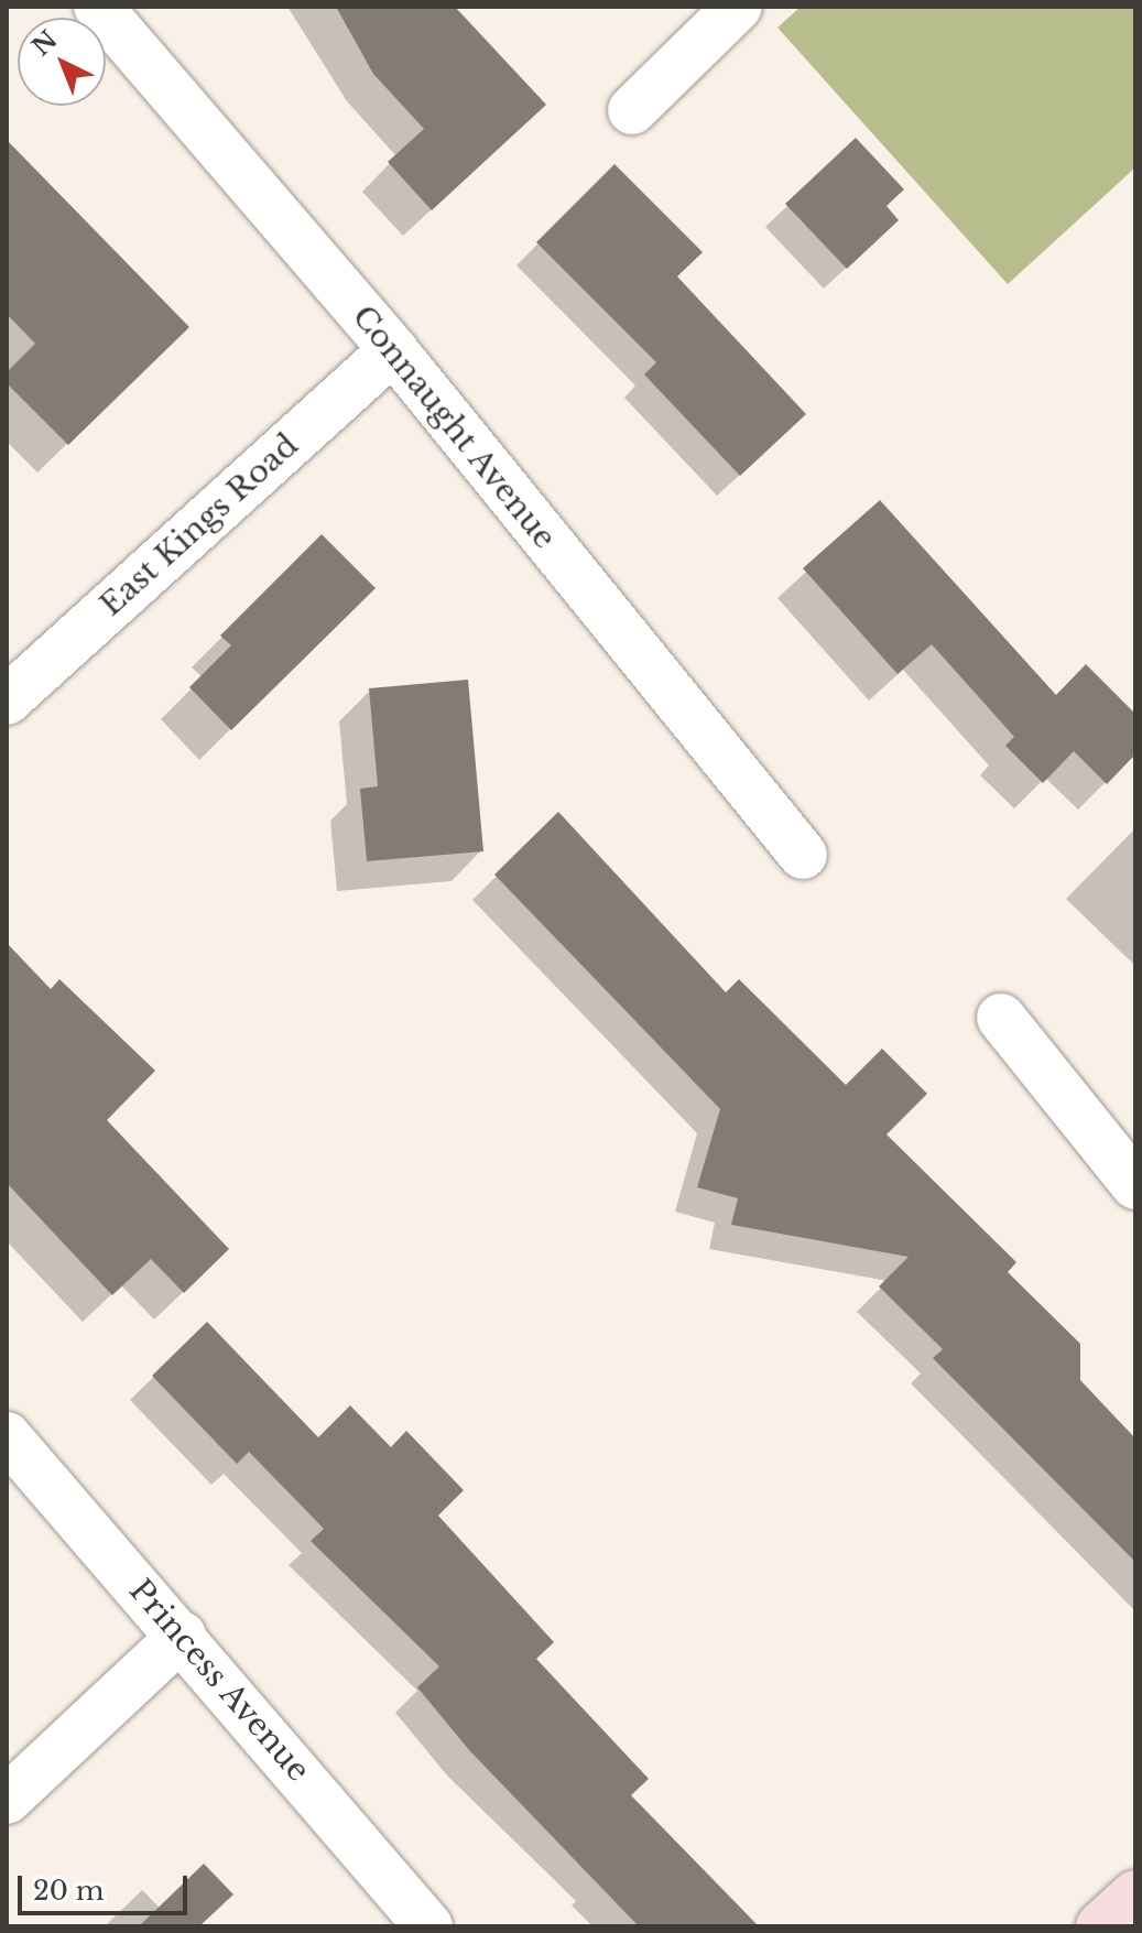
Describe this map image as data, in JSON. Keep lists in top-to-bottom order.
{
  "streets": {
    "street": ["Connaught Avenue", "East Kings Road", "Princess Avenue"]
  },
  "crossings": [
    ["Connaught Avenue", "East Kings Road"]
  ],
  "scale_bar": "20 m",
  "north": "top left"
}
